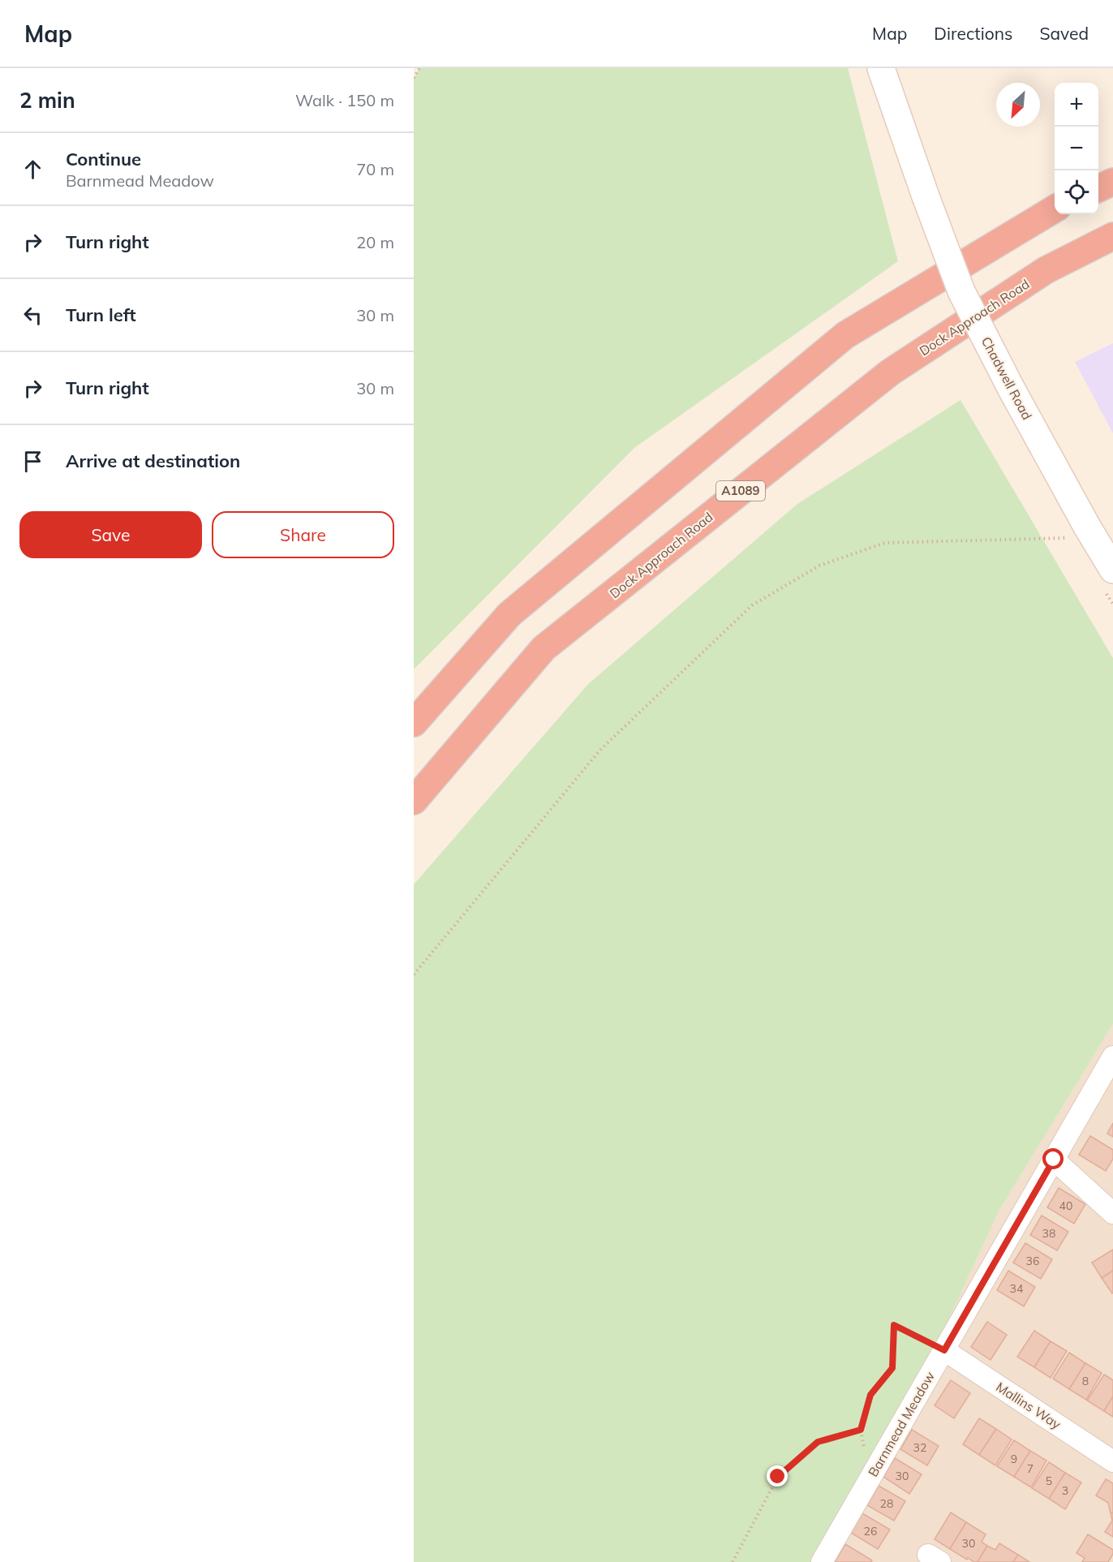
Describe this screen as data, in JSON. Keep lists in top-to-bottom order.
{
  "streets": {
    "highway": ["Dock Approach Road", "A1089"],
    "main road": ["Chadwell Road"],
    "street": ["Mallins Way", "Barnmead Meadow"]
  },
  "crossings": [
    ["Mallins Way", "Barnmead Meadow"]
  ],
  "house_numbers": [
    "40",
    "38",
    "36",
    "34",
    "8",
    "32",
    "9",
    "7",
    "30",
    "5",
    "3",
    "28",
    "26",
    "30"
  ],
  "north": "bottom left",
  "page": {
    "header": "Map",
    "nav": ["Map", "Directions", "Saved"],
    "heading": ["2 min", "Walk · 150 m"],
    "map_buttons": ["+", "−"],
    "list": [
      ["Continue", "Barnmead Meadow", "70 m"],
      ["Turn right", "20 m"],
      ["Turn left", "30 m"],
      ["Turn right", "30 m"],
      "Arrive at destination"
    ],
    "buttons": ["Save", "Share"]
  }
}
